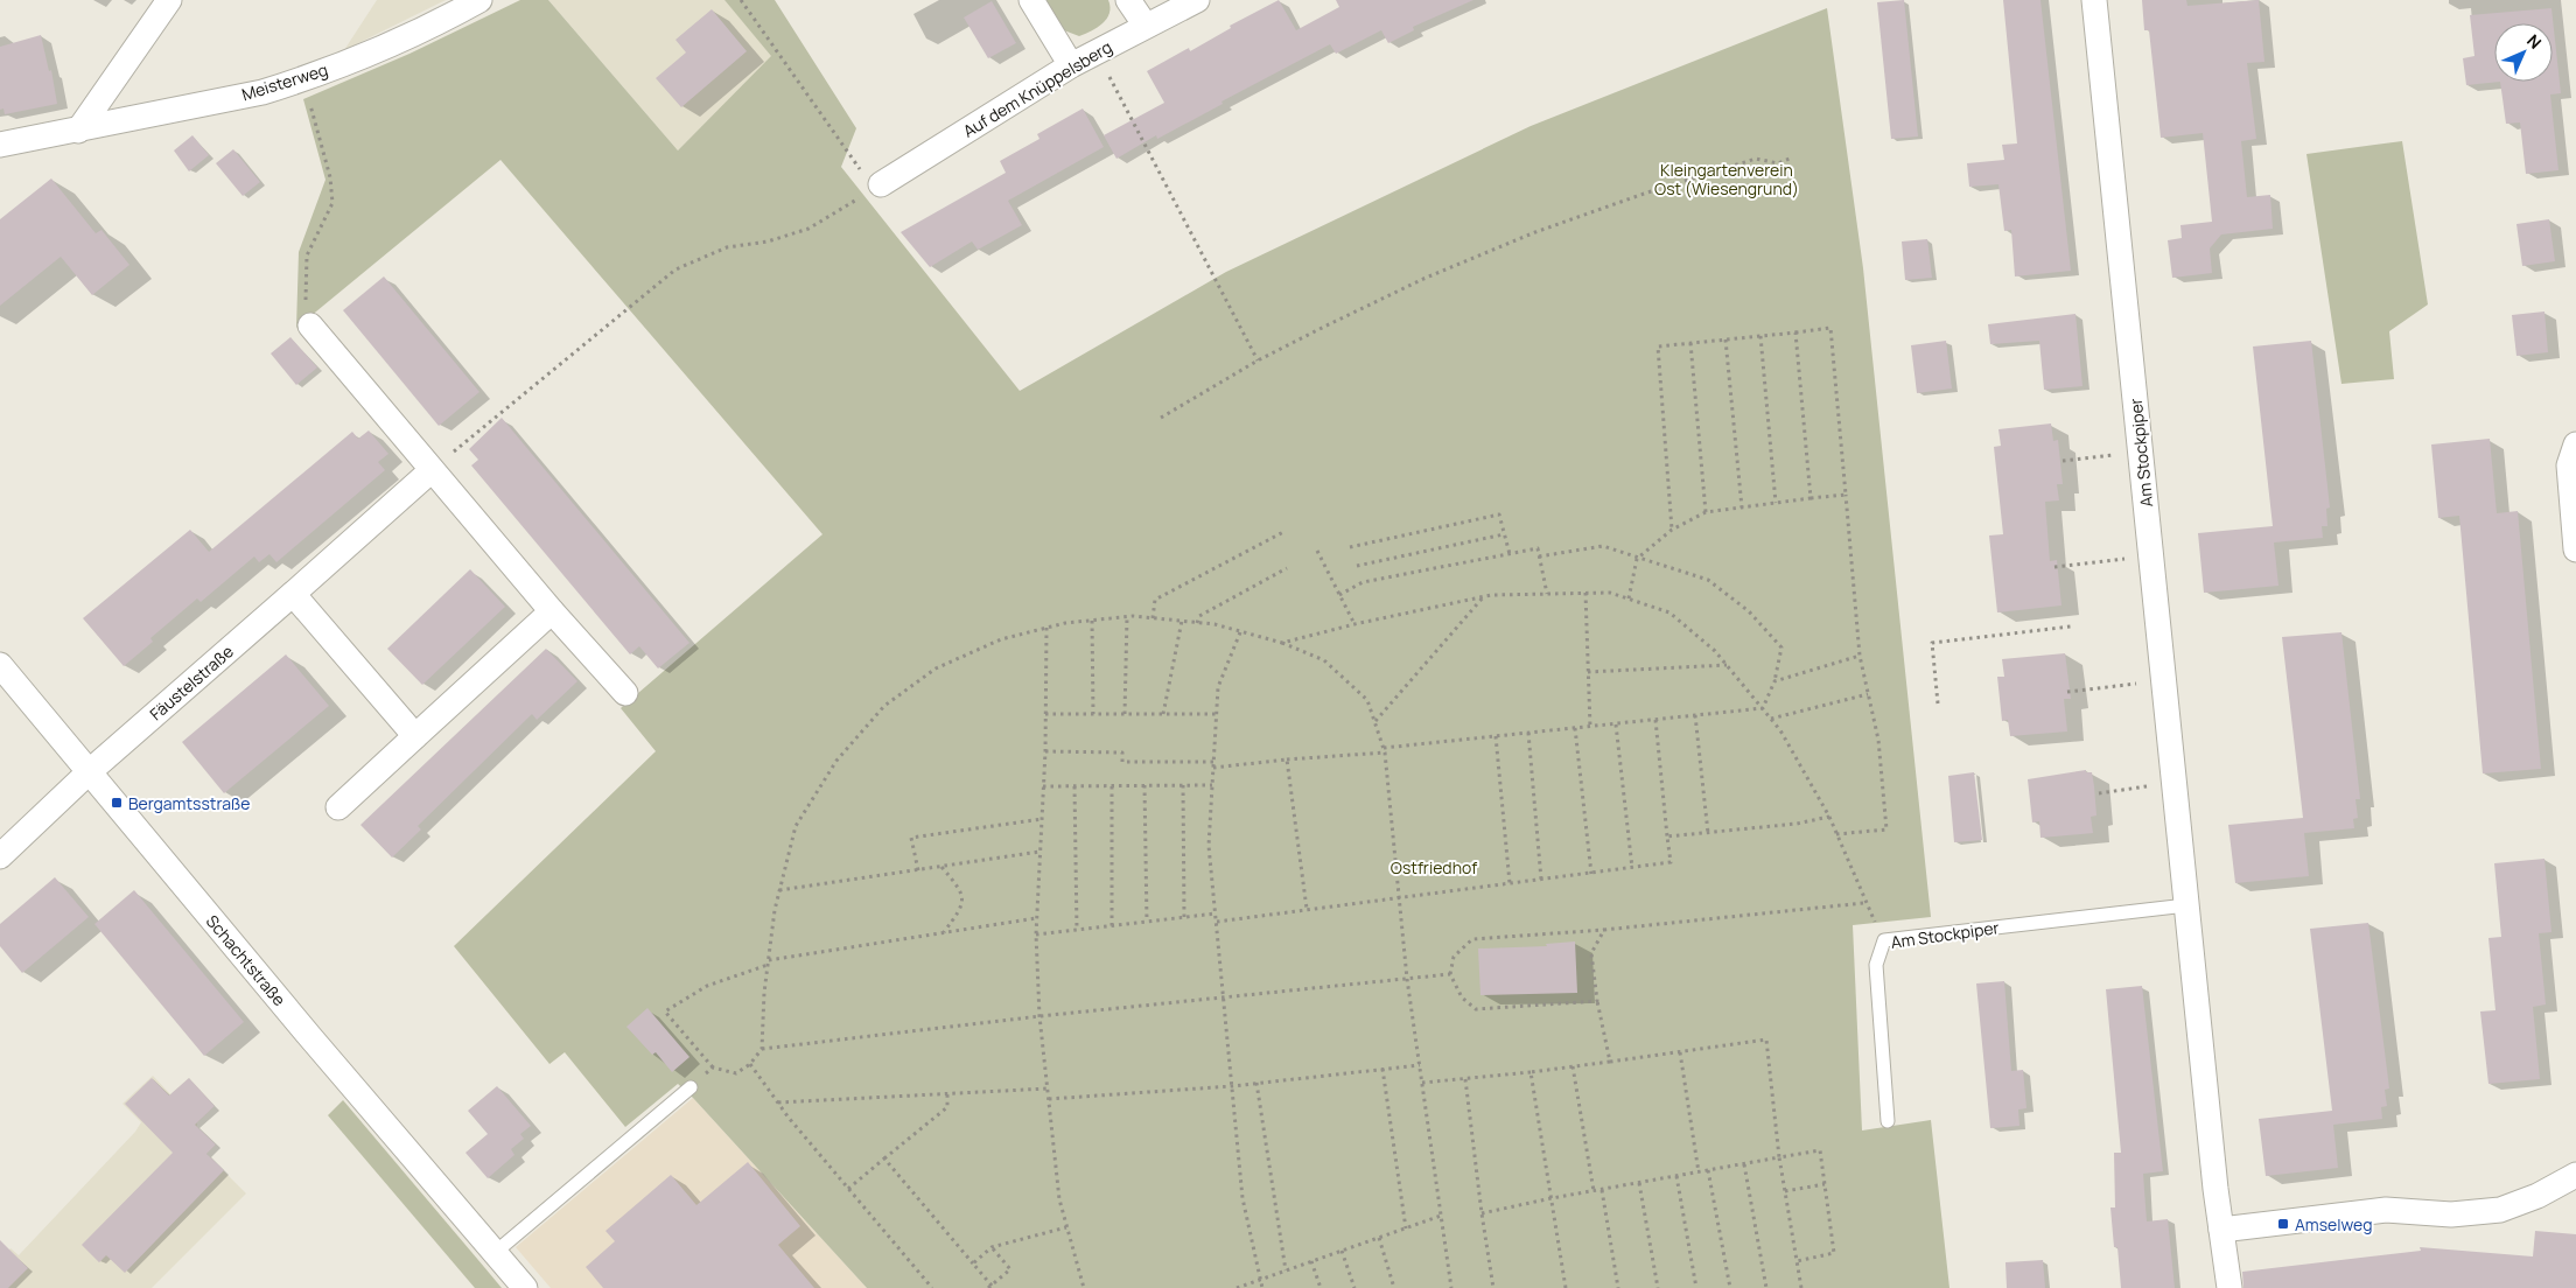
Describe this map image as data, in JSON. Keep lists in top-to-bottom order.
{
  "streets": {
    "street": [
      "Meisterweg",
      "Auf dem Knüppelsberg",
      "Am Stockpiper",
      "Fäustelstraße",
      "Schachtstraße"
    ]
  },
  "crossings": [
    ["Fäustelstraße", "Schachtstraße"]
  ],
  "parks": ["Kleingartenverein Ost (Wiesengrund)", "Ostfriedhof"],
  "places": {
    "transit": ["Bergamtsstraße", "Amselweg"]
  },
  "north": "top right"
}
